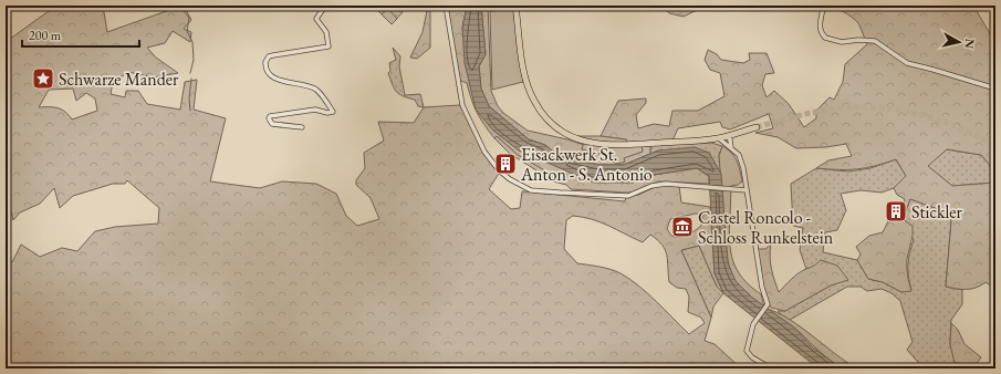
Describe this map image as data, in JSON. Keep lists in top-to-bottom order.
{
  "places": {
    "place": ["Schwarze Mander"],
    "building": ["Eisackwerk St. Anton - S. Antonio", "Stickler"],
    "museum": ["Castel Roncolo - Schloss Runkelstein"]
  },
  "scale_bar": "200 m",
  "north": "right"
}
